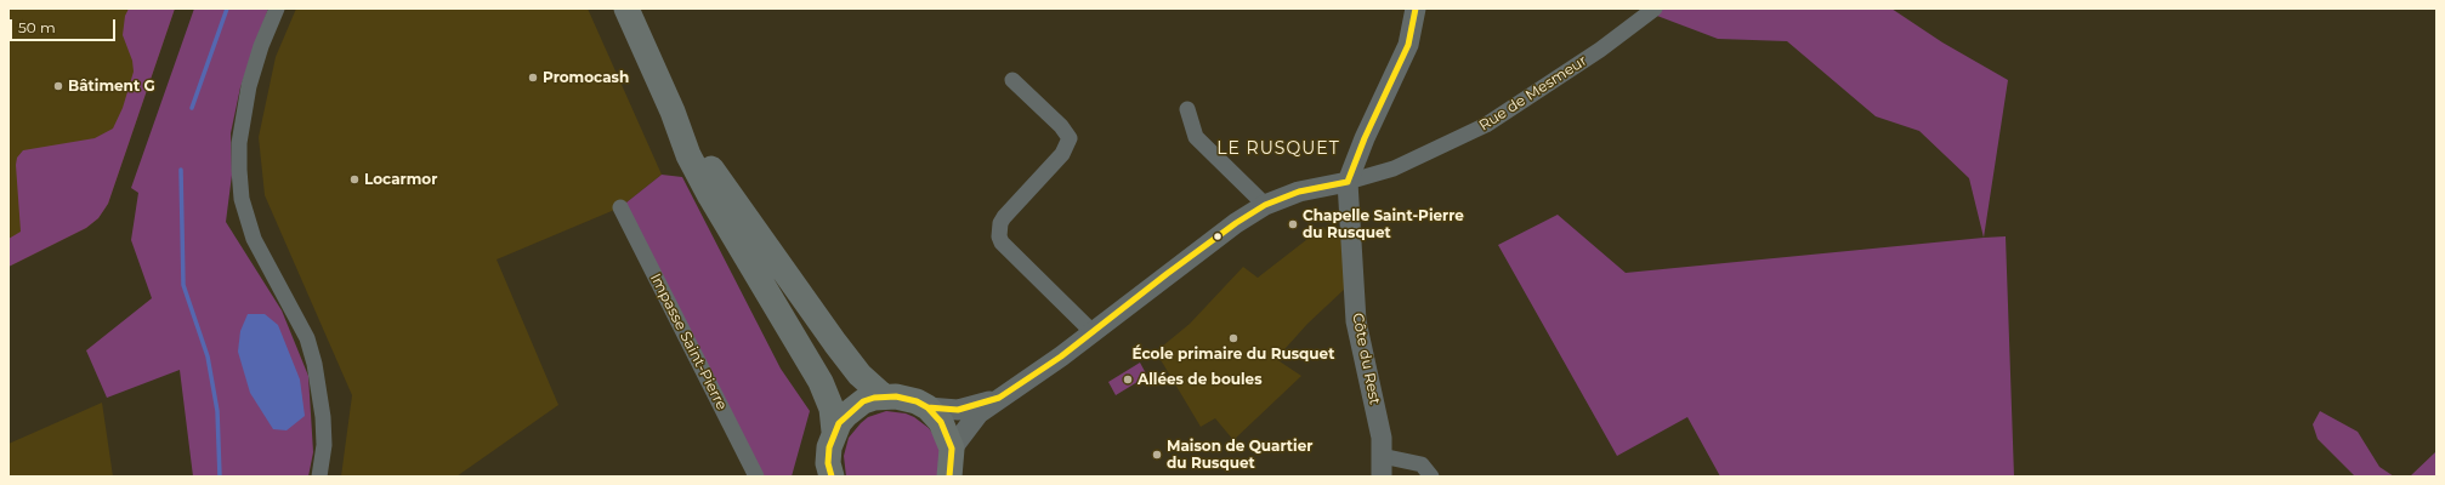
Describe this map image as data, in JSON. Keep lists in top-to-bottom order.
{
  "streets": {
    "street": ["Rue de Mesmeur", "Impasse Saint-Pierre", "Côte du Rest"]
  },
  "crossings": [
    ["Rue de Mesmeur", "Côte du Rest"]
  ],
  "districts": ["LE RUSQUET"],
  "places": [
    "Promocash",
    "Bâtiment G",
    "Locarmor",
    "Chapelle Saint-Pierre du Rusquet",
    "École primaire du Rusquet",
    "Allées de boules",
    "Maison de Quartier du Rusquet"
  ],
  "scale_bar": "50 m"
}
